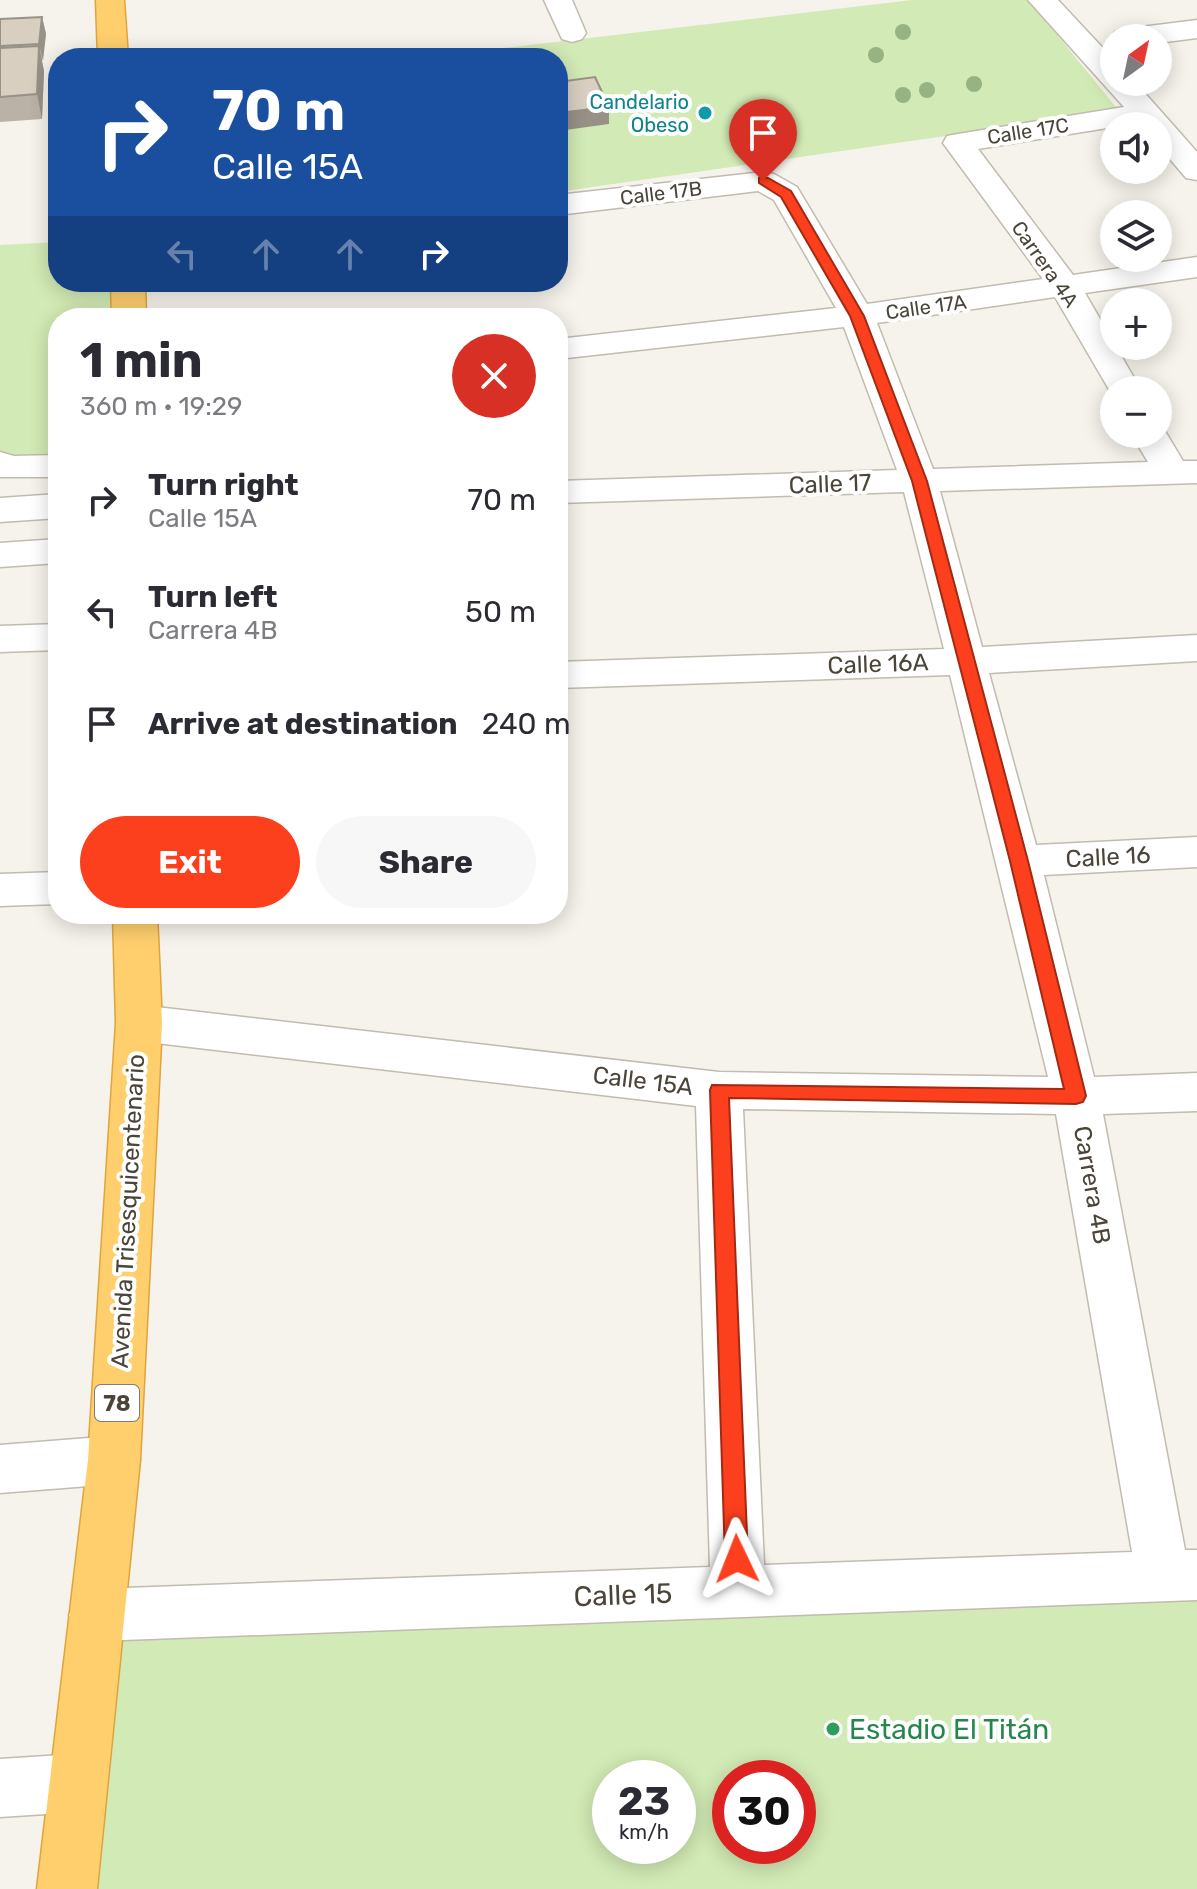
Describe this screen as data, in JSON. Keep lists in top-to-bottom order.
{
  "streets": {
    "highway": ["Avenida Trisesquicentenario", "78"],
    "street": [
      "Calle 17C",
      "Calle 17B",
      "Carrera 4A",
      "Calle 17A",
      "Calle 17",
      "Calle 16A",
      "Calle 16",
      "Calle 15A",
      "Carrera 4B",
      "Calle 15"
    ]
  },
  "crossings": [
    ["Calle 17C", "Carrera 4A"],
    ["Calle 17B", "Carrera 4B"],
    ["Carrera 4A", "Calle 17A"],
    ["Calle 17A", "Carrera 4B"],
    ["Calle 17", "Carrera 4B"],
    ["Calle 16A", "Carrera 4B"],
    ["Calle 16", "Carrera 4B"],
    ["Calle 15A", "Carrera 4B"],
    ["Calle 15A", "Avenida Trisesquicentenario"],
    ["Carrera 4B", "Calle 15"],
    ["Avenida Trisesquicentenario", "Calle 15"]
  ],
  "places": ["Candelario Obeso", "Estadio El Titán"],
  "north": "top right",
  "page": {
    "map_buttons": ["+", "−"],
    "turn": ["70 m", "Calle 15A"],
    "heading": ["1 min", "360 m · 19:29"],
    "list": [
      {
        "name": "Turn right",
        "note": "Calle 15A",
        "value": "70 m"
      },
      {
        "name": "Turn left",
        "note": "Carrera 4B",
        "value": "50 m"
      },
      {
        "name": "Arrive at destination",
        "value": "240 m"
      }
    ],
    "buttons": ["Exit", "Share"],
    "speed": "23 km/h",
    "limit": "30"
  }
}
